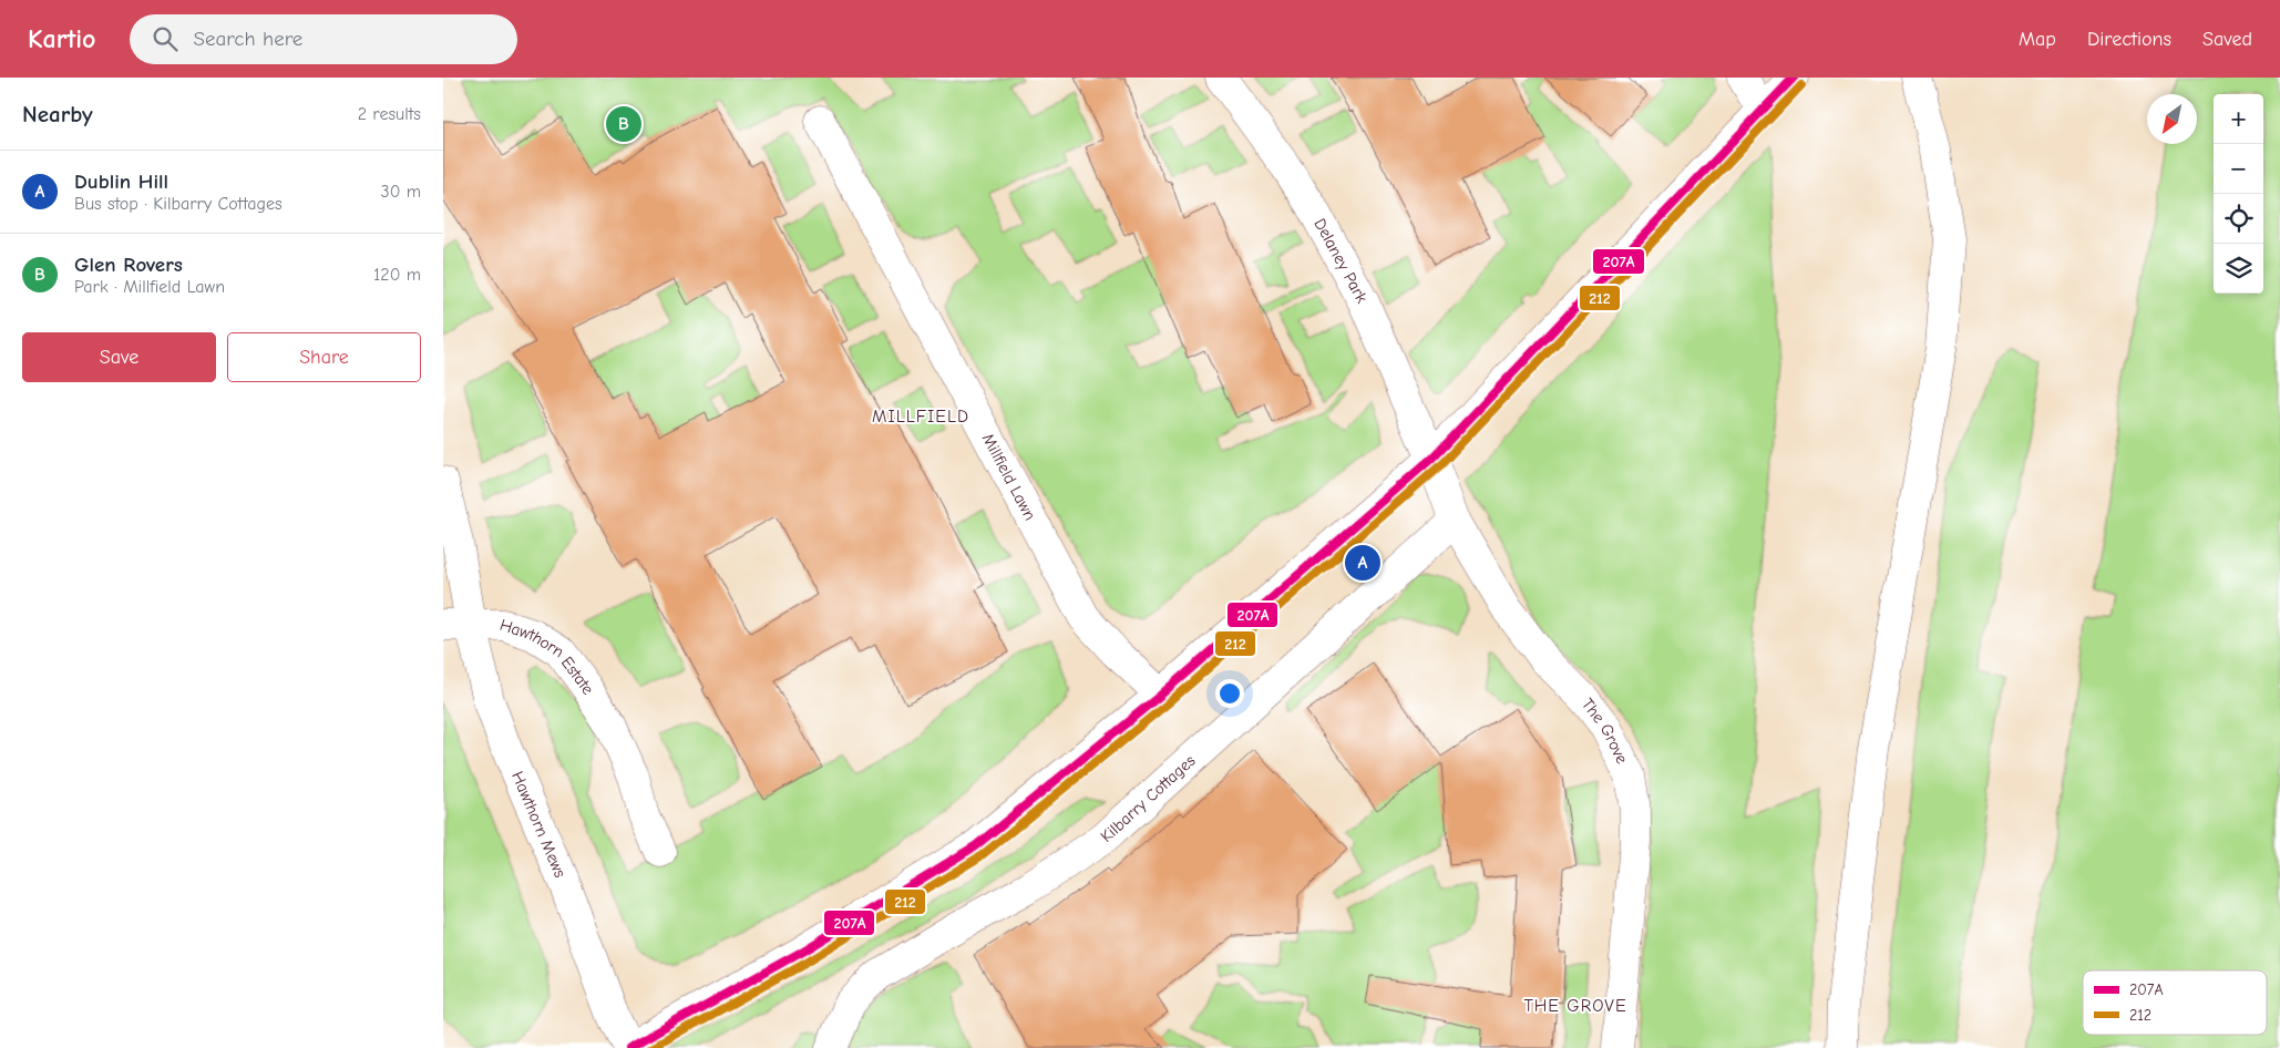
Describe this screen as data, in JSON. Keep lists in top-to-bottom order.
{
  "streets": {
    "street": [
      "Delaney Park",
      "Millfield Lawn",
      "Hawthorn Estate",
      "The Grove",
      "Kilbarry Cottages",
      "Hawthorn Mews"
    ]
  },
  "crossings": [
    ["Delaney Park", "The Grove"],
    ["Hawthorn Estate", "Hawthorn Mews"],
    ["The Grove", "Kilbarry Cottages"]
  ],
  "districts": ["MILLFIELD", "THE GROVE"],
  "lines": ["transit line 207A", "transit line 212"],
  "legend": ["207A", "212"],
  "north": "bottom left",
  "page": {
    "header": "Kartio",
    "search": "Search here",
    "nav": ["Map", "Directions", "Saved"],
    "heading": ["Nearby", "2 results"],
    "map_buttons": ["+", "−"],
    "pins": ["B", "A"],
    "list": [
      {
        "mark": "A",
        "name": "Dublin Hill",
        "note": "Bus stop · Kilbarry Cottages",
        "value": "30 m"
      },
      {
        "mark": "B",
        "name": "Glen Rovers",
        "note": "Park · Millfield Lawn",
        "value": "120 m"
      }
    ],
    "buttons": ["Save", "Share"]
  }
}
